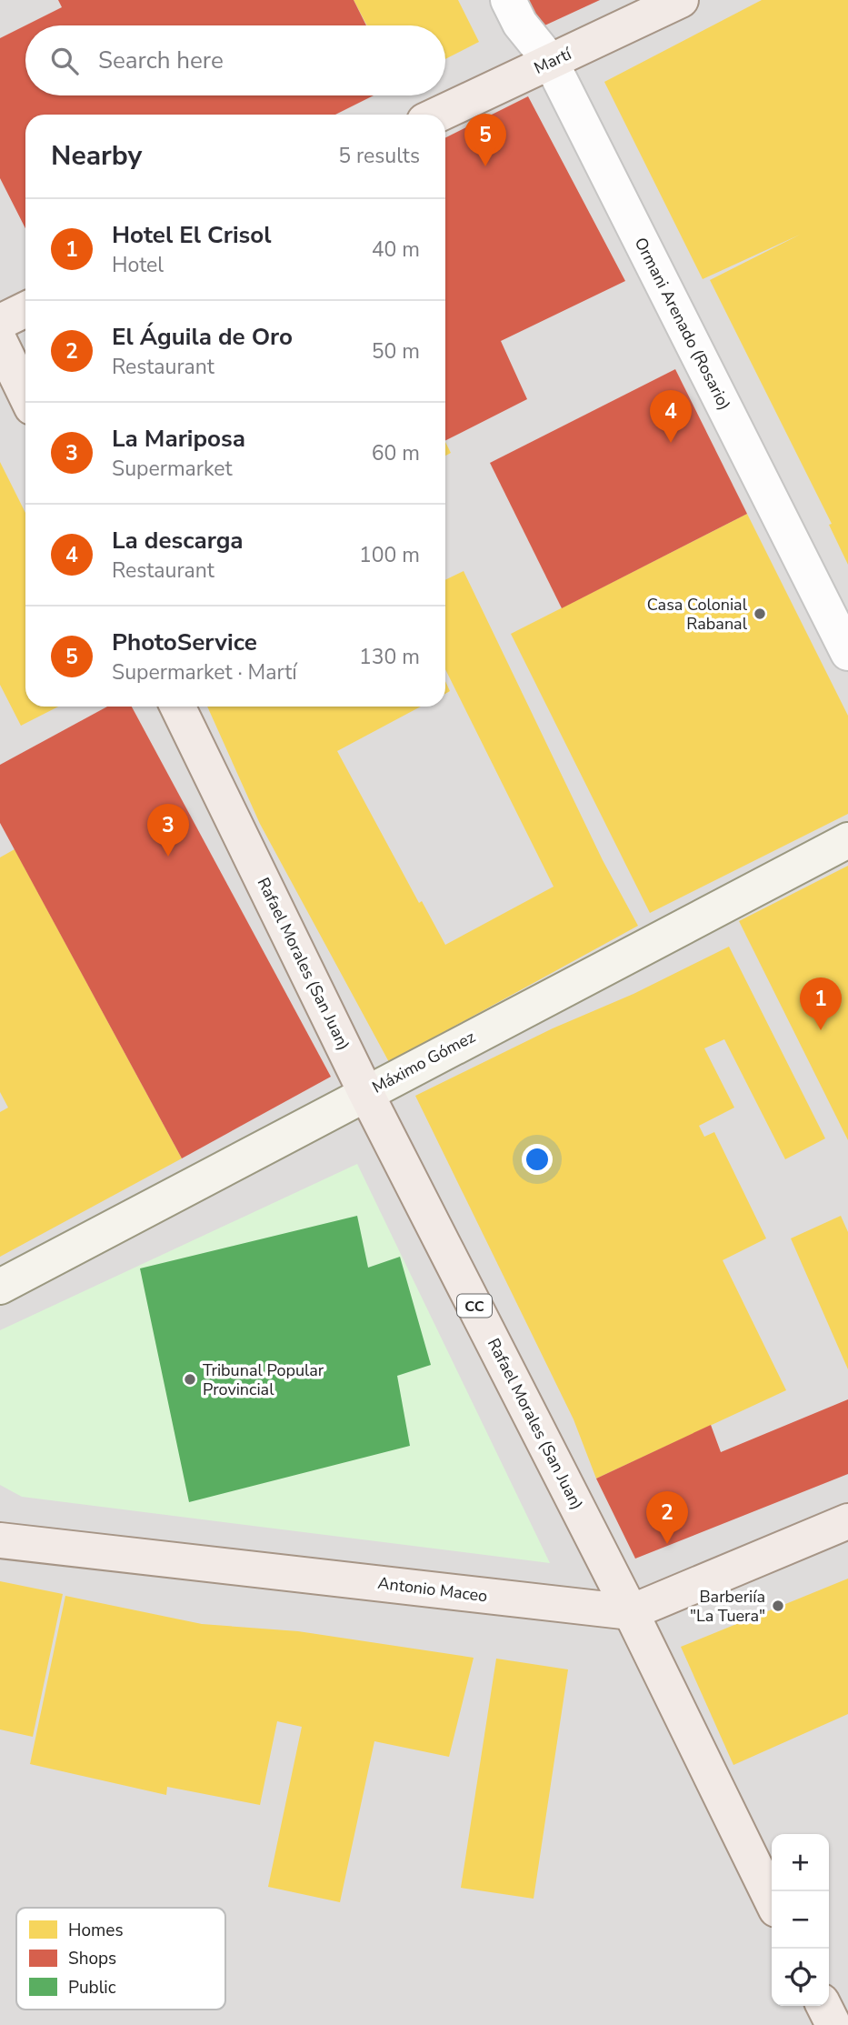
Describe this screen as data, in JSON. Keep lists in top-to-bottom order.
{
  "streets": {
    "main road": [
      "Martí",
      "Rafael Morales (San Juan)",
      "Máximo Gómez",
      "CC",
      "Antonio Maceo"
    ],
    "street": ["Ormani Arenado (Rosario)"]
  },
  "crossings": [
    ["Martí", "Ormani Arenado (Rosario)"],
    ["Rafael Morales (San Juan)", "Máximo Gómez"],
    ["Rafael Morales (San Juan)", "Antonio Maceo"]
  ],
  "places": ["Casa Colonial Rabanal", "Tribunal Popular Provincial", "Barberiía \"La Tuera\""],
  "legend": ["Homes", "Shops", "Public"],
  "page": {
    "search": "Search here",
    "pins": [
      "5",
      "4",
      "3",
      "1",
      "2"
    ],
    "heading": ["Nearby", "5 results"],
    "list": [
      {
        "mark": "1",
        "name": "Hotel El Crisol",
        "note": "Hotel",
        "value": "40 m"
      },
      {
        "mark": "2",
        "name": "El Águila de Oro",
        "note": "Restaurant",
        "value": "50 m"
      },
      {
        "mark": "3",
        "name": "La Mariposa",
        "note": "Supermarket",
        "value": "60 m"
      },
      {
        "mark": "4",
        "name": "La descarga",
        "note": "Restaurant",
        "value": "100 m"
      },
      {
        "mark": "5",
        "name": "PhotoService",
        "note": "Supermarket · Martí",
        "value": "130 m"
      }
    ],
    "map_buttons": ["+", "−"]
  }
}
